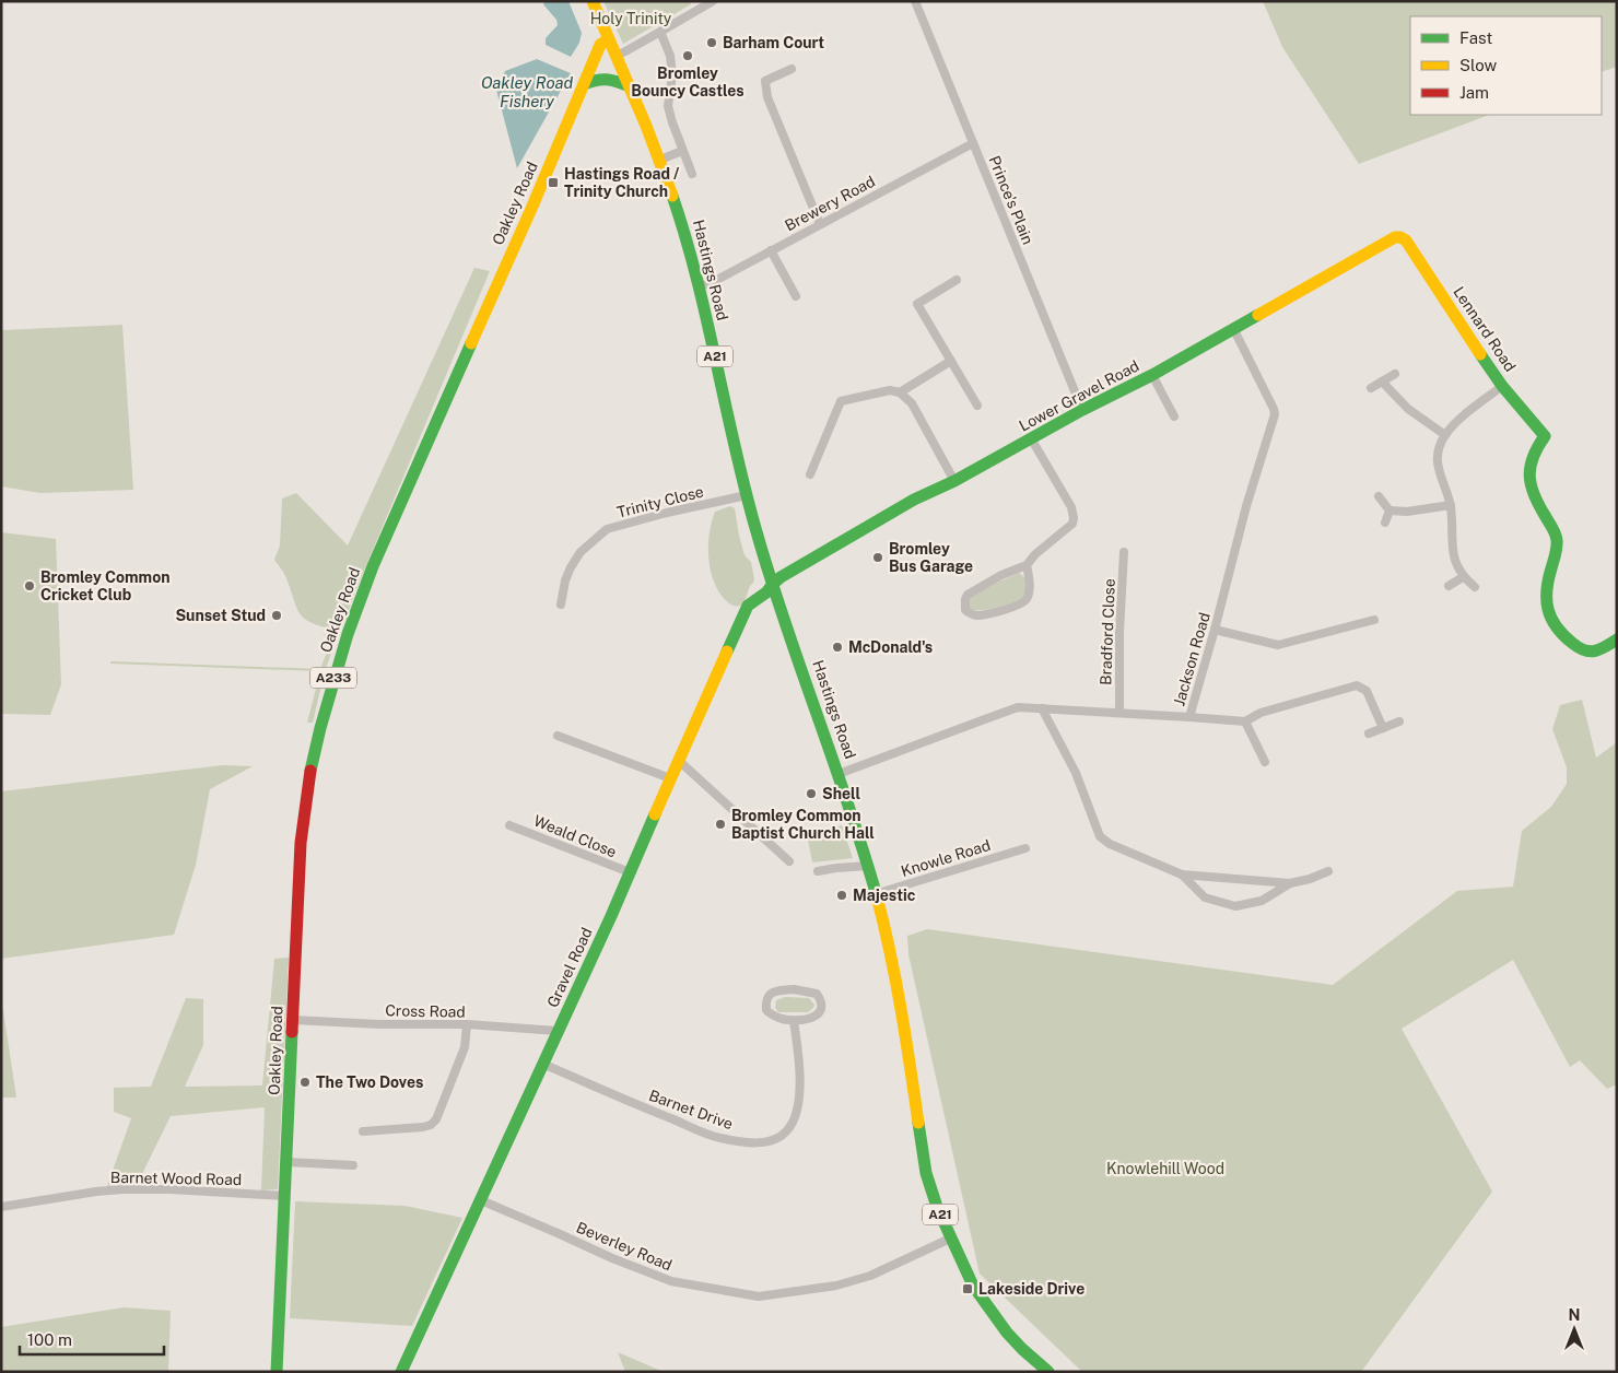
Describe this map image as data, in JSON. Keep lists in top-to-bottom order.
{
  "streets": {
    "main road": [
      "Oakley Road",
      "Hastings Road",
      "Lennard Road",
      "A21",
      "Lower Gravel Road",
      "A233",
      "Gravel Road"
    ],
    "street": [
      "Prince's Plain",
      "Brewery Road",
      "Trinity Close",
      "Bradford Close",
      "Jackson Road",
      "Weald Close",
      "Knowle Road",
      "Cross Road",
      "Barnet Drive",
      "Barnet Wood Road",
      "Beverley Road"
    ]
  },
  "crossings": [
    ["Prince's Plain", "Brewery Road"],
    ["Prince's Plain", "Lower Gravel Road"],
    ["Oakley Road", "Hastings Road"],
    ["Oakley Road", "A21"],
    ["Oakley Road", "Cross Road"],
    ["Oakley Road", "Barnet Wood Road"],
    ["Brewery Road", "Hastings Road"],
    ["Hastings Road", "A21"],
    ["Hastings Road", "Lower Gravel Road"],
    ["Hastings Road", "Trinity Close"],
    ["Hastings Road", "Jackson Road"],
    ["Hastings Road", "Knowle Road"],
    ["Hastings Road", "Gravel Road"],
    ["Hastings Road", "Beverley Road"],
    ["Lennard Road", "Lower Gravel Road"],
    ["Lower Gravel Road", "Jackson Road"],
    ["Lower Gravel Road", "Gravel Road"],
    ["Bradford Close", "Jackson Road"],
    ["Weald Close", "Gravel Road"],
    ["Gravel Road", "Cross Road"],
    ["Gravel Road", "Barnet Drive"],
    ["Gravel Road", "Beverley Road"]
  ],
  "water": ["Oakley Road Fishery"],
  "parks": ["Holy Trinity", "Knowlehill Wood"],
  "places": {
    "other": [
      "Barham Court",
      "Bromley Bouncy Castles",
      "Bromley Bus Garage",
      "Bromley Common Cricket Club",
      "Sunset Stud",
      "McDonald's",
      "Shell",
      "Bromley Common Baptist Church Hall",
      "Majestic",
      "The Two Doves"
    ],
    "transit": ["Hastings Road / Trinity Church", "Lakeside Drive"]
  },
  "legend": ["Fast", "Slow", "Jam"],
  "scale_bar": "100 m",
  "north": "top"
}
